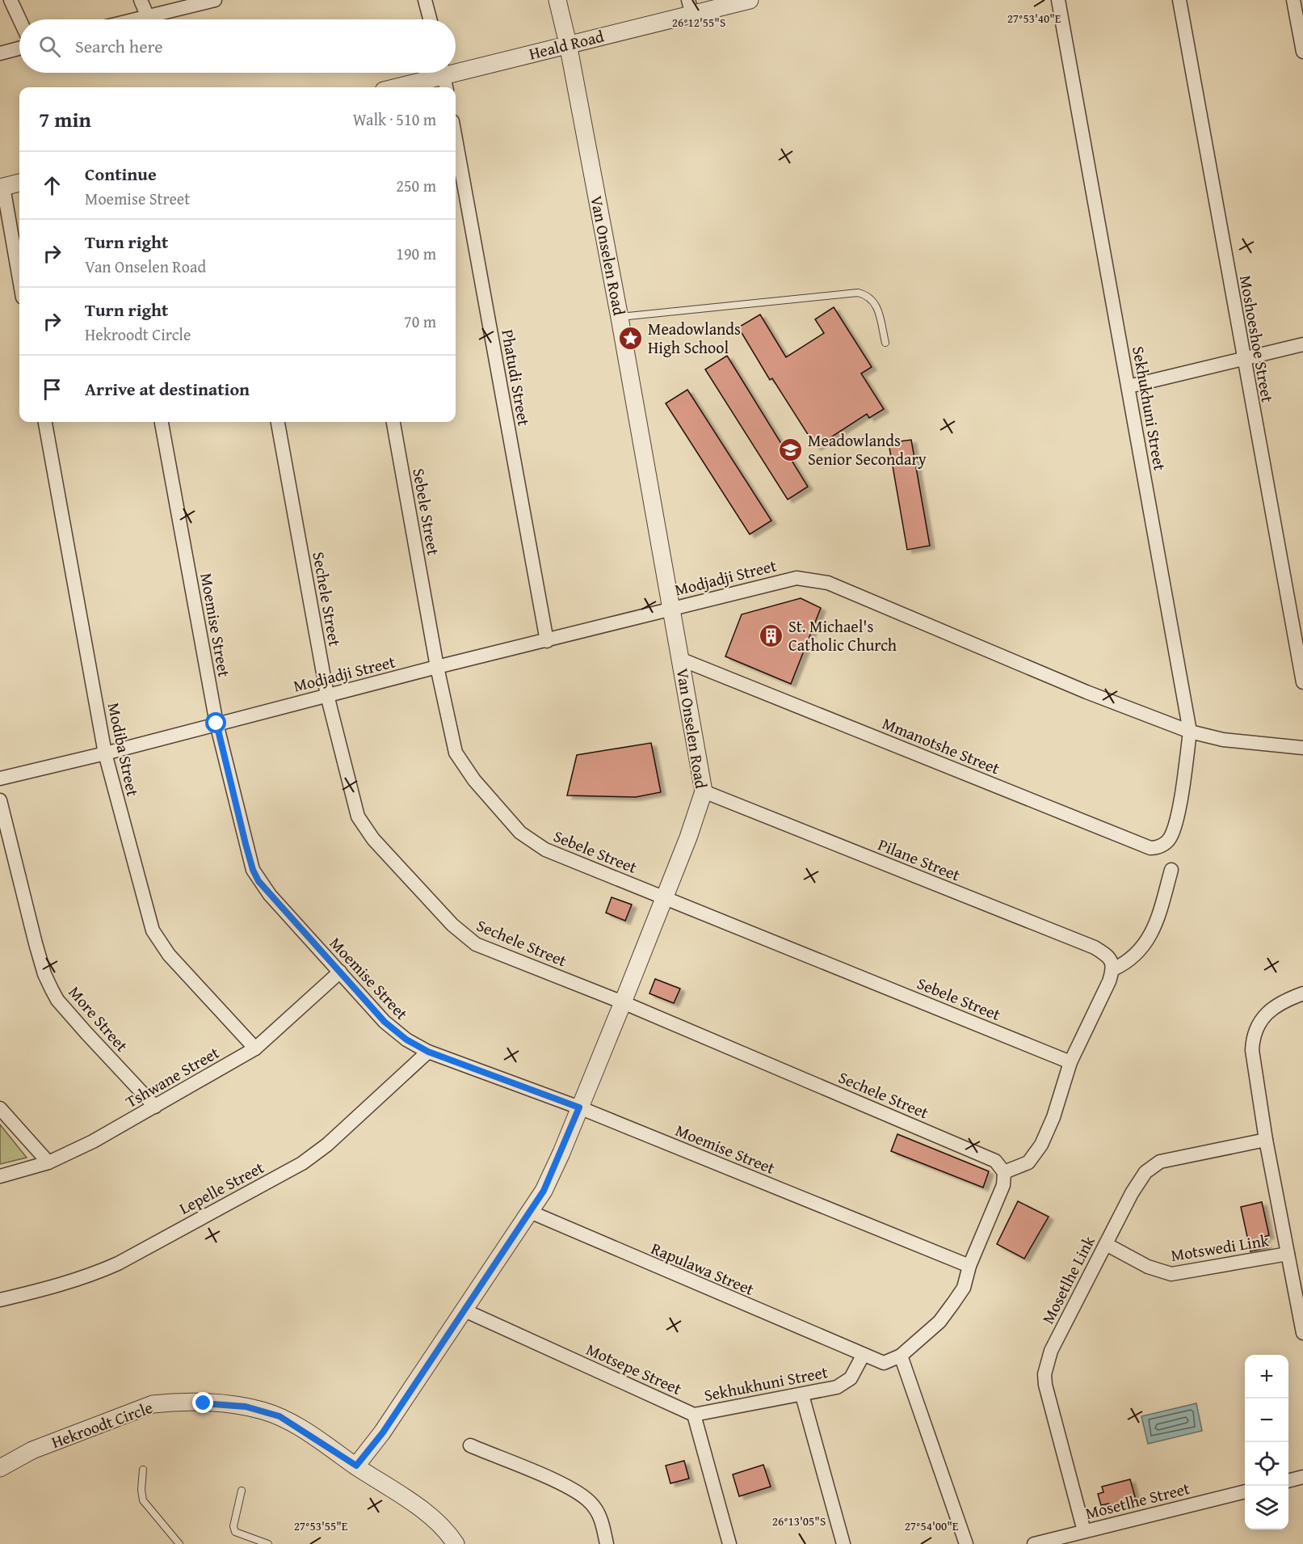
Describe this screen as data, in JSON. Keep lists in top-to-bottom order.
{
  "streets": {
    "street": [
      "Heald Road",
      "Van Onselen Road",
      "Moshoeshoe Street",
      "Phatudi Street",
      "Sekhukhuni Street",
      "Sebele Street",
      "Modjadji Street",
      "Sechele Street",
      "Moemise Street",
      "Mmanotshe Street",
      "Modiba Street",
      "Pilane Street",
      "More Street",
      "Tshwane Street",
      "Lepelle Street",
      "Motswedi Link",
      "Rapulawa Street",
      "Mosetlhe Link",
      "Motsepe Street",
      "Hekroodt Circle",
      "Mosetlhe Street"
    ]
  },
  "crossings": [
    ["Heald Road", "Van Onselen Road"],
    ["Van Onselen Road", "Sebele Street"],
    ["Van Onselen Road", "Modjadji Street"],
    ["Van Onselen Road", "Sechele Street"],
    ["Van Onselen Road", "Moemise Street"],
    ["Van Onselen Road", "Mmanotshe Street"],
    ["Van Onselen Road", "Pilane Street"],
    ["Van Onselen Road", "Rapulawa Street"],
    ["Van Onselen Road", "Motsepe Street"],
    ["Van Onselen Road", "Hekroodt Circle"],
    ["Phatudi Street", "Modjadji Street"],
    ["Sekhukhuni Street", "Modjadji Street"],
    ["Sekhukhuni Street", "Mmanotshe Street"],
    ["Sekhukhuni Street", "Rapulawa Street"],
    ["Sekhukhuni Street", "Motsepe Street"],
    ["Sebele Street", "Modjadji Street"],
    ["Modjadji Street", "Sechele Street"],
    ["Modjadji Street", "Moemise Street"],
    ["Modjadji Street", "Modiba Street"],
    ["Moemise Street", "Tshwane Street"],
    ["Moemise Street", "Lepelle Street"],
    ["Modiba Street", "Tshwane Street"],
    ["More Street", "Tshwane Street"],
    ["Motswedi Link", "Mosetlhe Link"],
    ["Mosetlhe Link", "Mosetlhe Street"]
  ],
  "places": {
    "place": ["Meadowlands High School"],
    "school or university": ["Meadowlands Senior Secondary"],
    "building": ["St. Michael's Catholic Church"]
  },
  "page": {
    "search": "Search here",
    "heading": ["7 min", "Walk · 510 m"],
    "list": [
      ["Continue", "Moemise Street", "250 m"],
      ["Turn right", "Van Onselen Road", "190 m"],
      ["Turn right", "Hekroodt Circle", "70 m"],
      "Arrive at destination"
    ],
    "map_buttons": ["+", "−"]
  },
  "coordinates": [
    "27°53'40\"E",
    "26°12'55\"S",
    "26°13'05\"S",
    "27°53'55\"E",
    "27°54'00\"E"
  ]
}
